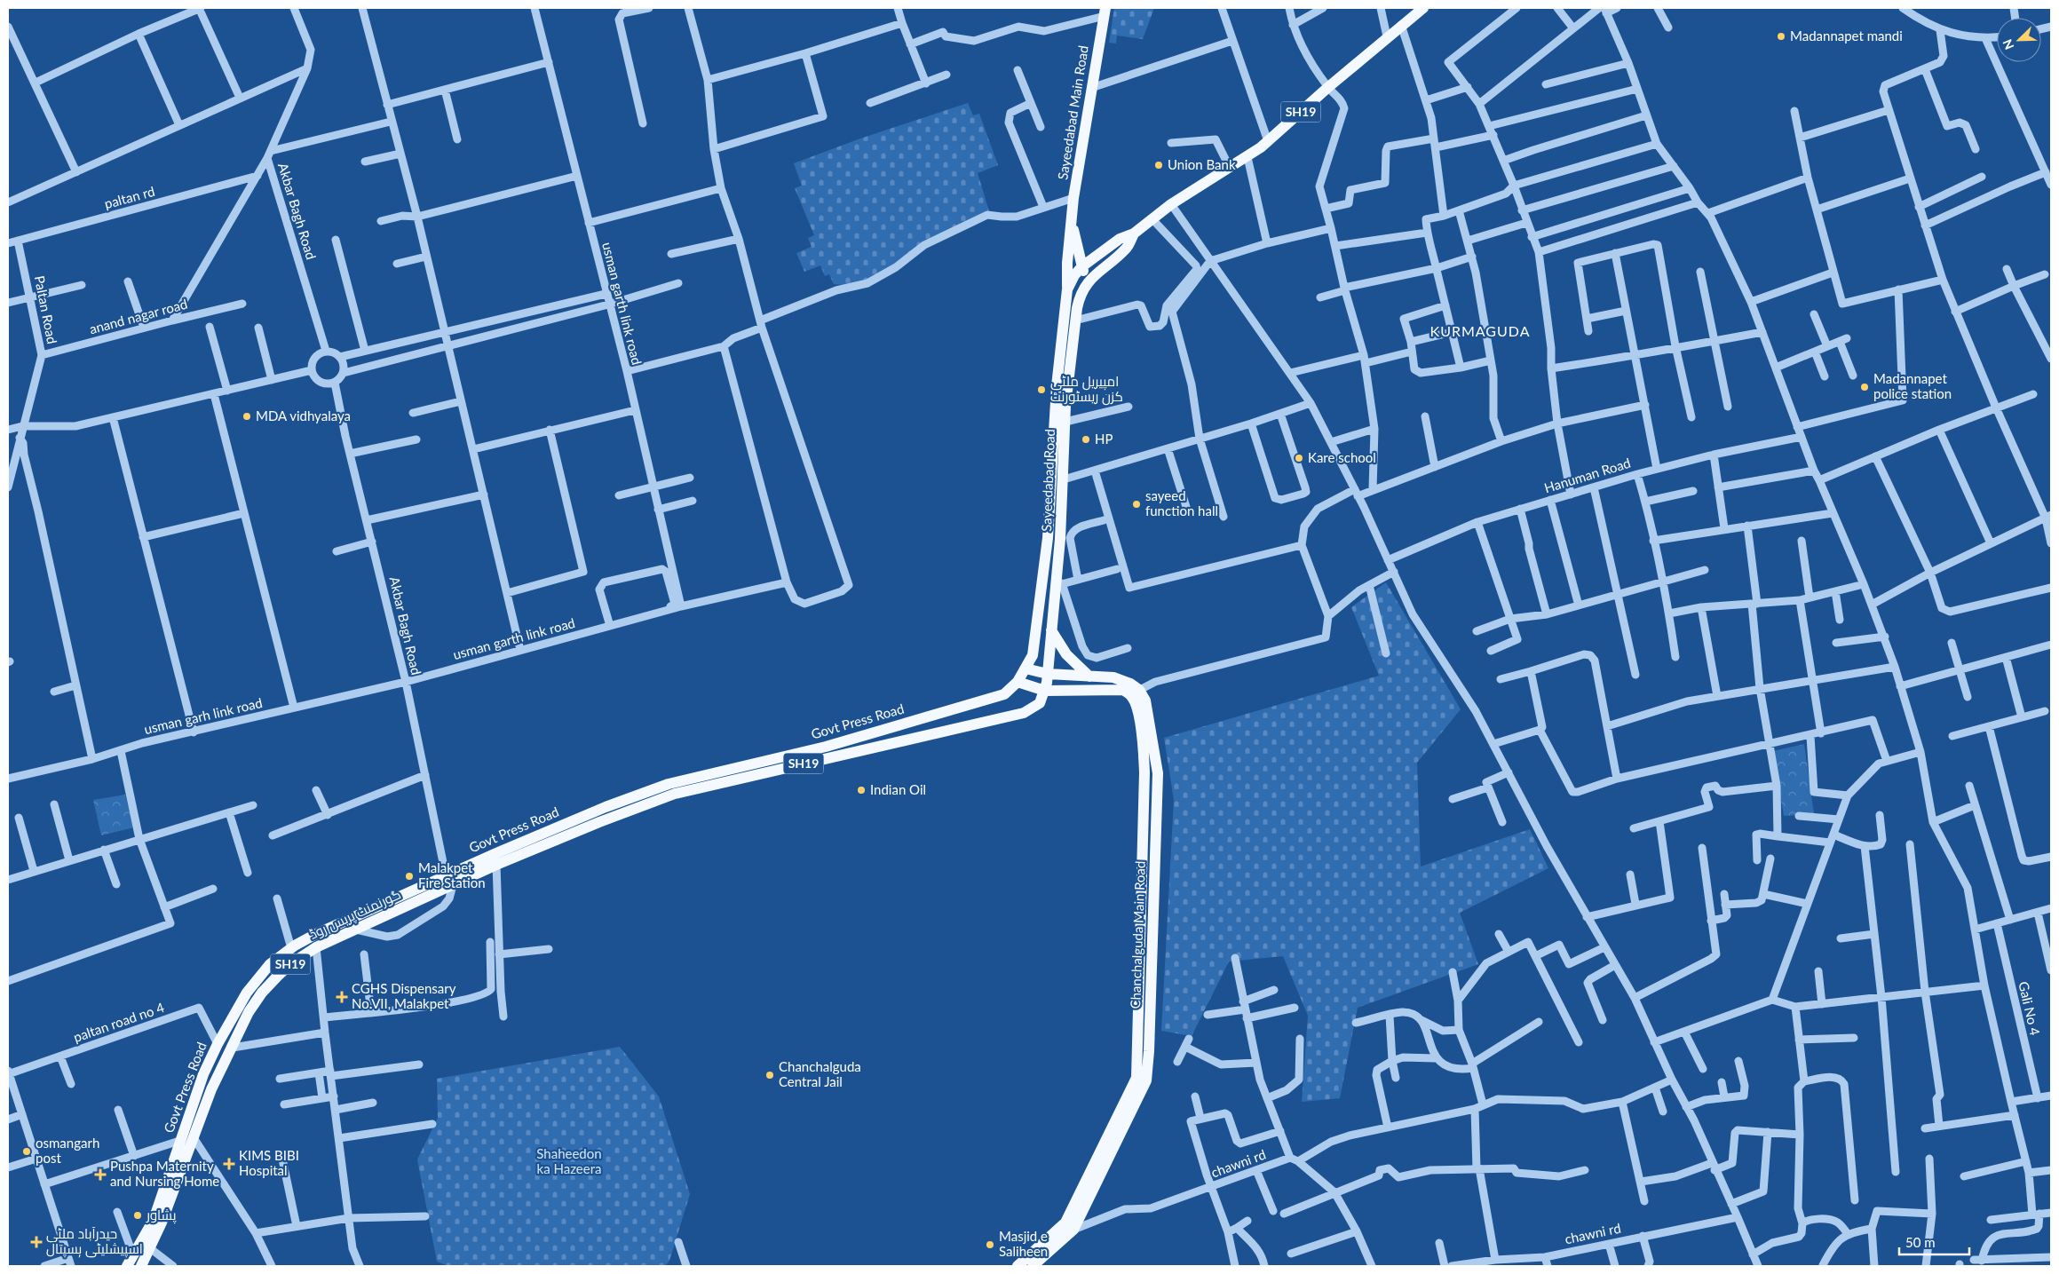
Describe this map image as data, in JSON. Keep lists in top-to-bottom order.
{
  "streets": {
    "main road": [
      "SH19",
      "Sayeedabad Main Road",
      "Sayeedabad Road",
      "Govt Press Road",
      "گورنمنٹ پریس روڈ",
      "Chanchalguda Main Road"
    ],
    "street": [
      "paltan rd",
      "Akbar Bagh Road",
      "usman garth link road",
      "Paltan Road",
      "anand nagar road",
      "Hanuman Road",
      "usman garh link road",
      "Gali No 4",
      "paltan road no 4",
      "chawni rd"
    ]
  },
  "crossings": [
    ["SH19", "Sayeedabad Main Road"],
    ["SH19", "Sayeedabad Road"],
    ["SH19", "Govt Press Road"],
    ["Sayeedabad Main Road", "Sayeedabad Road"],
    ["paltan rd", "Paltan Road"],
    ["Akbar Bagh Road", "usman garth link road"],
    ["Akbar Bagh Road", "usman garh link road"],
    ["Akbar Bagh Road", "Govt Press Road"],
    ["Akbar Bagh Road", "گورنمنٹ پریس روڈ"],
    ["usman garth link road", "usman garh link road"],
    ["Paltan Road", "anand nagar road"],
    ["Sayeedabad Road", "گورنمنٹ پریس روڈ"],
    ["Govt Press Road", "گورنمنٹ پریس روڈ"],
    ["Govt Press Road", "paltan road no 4"],
    ["Chanchalguda Main Road", "chawni rd"]
  ],
  "districts": ["KURMAGUDA"],
  "parks": ["Shaheedon ka Hazeera"],
  "places": {
    "other": [
      "Madannapet mandi",
      "Union Bank",
      "Madannapet police station",
      "امپیریل ملٹی کزن ریسٹورنٹ",
      "MDA vidhyalaya",
      "HP",
      "Kare school",
      "sayeed function hall",
      "Indian Oil",
      "Malakpet Fire Station",
      "Chanchalguda Central Jail",
      "osmangarh post",
      "پشاور",
      "Masjid e Saliheen"
    ],
    "health": [
      "CGHS Dispensary No.VII, Malakpet",
      "KIMS BIBI Hospital",
      "Pushpa Maternity and Nursing Home",
      "حیدرآباد ملٹی اسپیشلیٹی ہسپتال"
    ]
  },
  "scale_bar": "50 m",
  "north": "bottom left"
}
